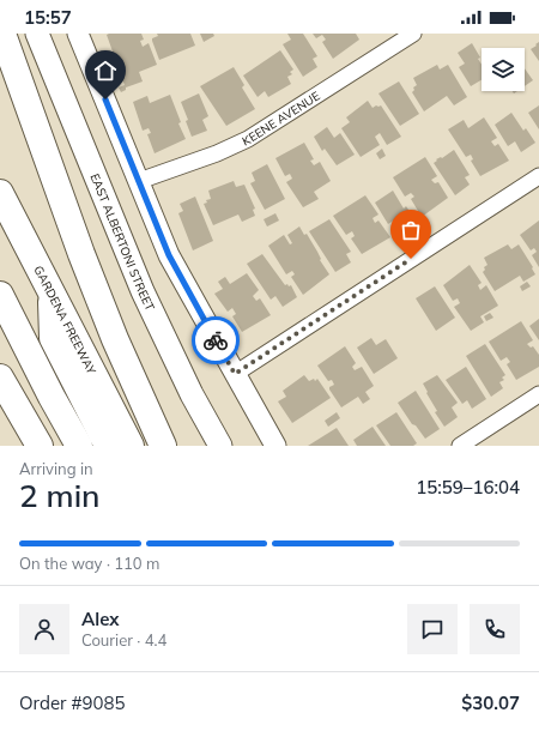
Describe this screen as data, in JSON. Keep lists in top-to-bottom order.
{
  "streets": {
    "highway": ["GARDENA FREEWAY"],
    "main road": ["EAST ALBERTONI STREET"],
    "street": ["KEENE AVENUE"]
  },
  "page": {
    "status": "15:57",
    "heading": ["2 min", "Arriving in", "15:59–16:04"],
    "panel": [
      "Alex",
      "Courier · 4.4",
      "Order #9085",
      "$30.07"
    ],
    "bar": "On the way · 110 m"
  }
}
